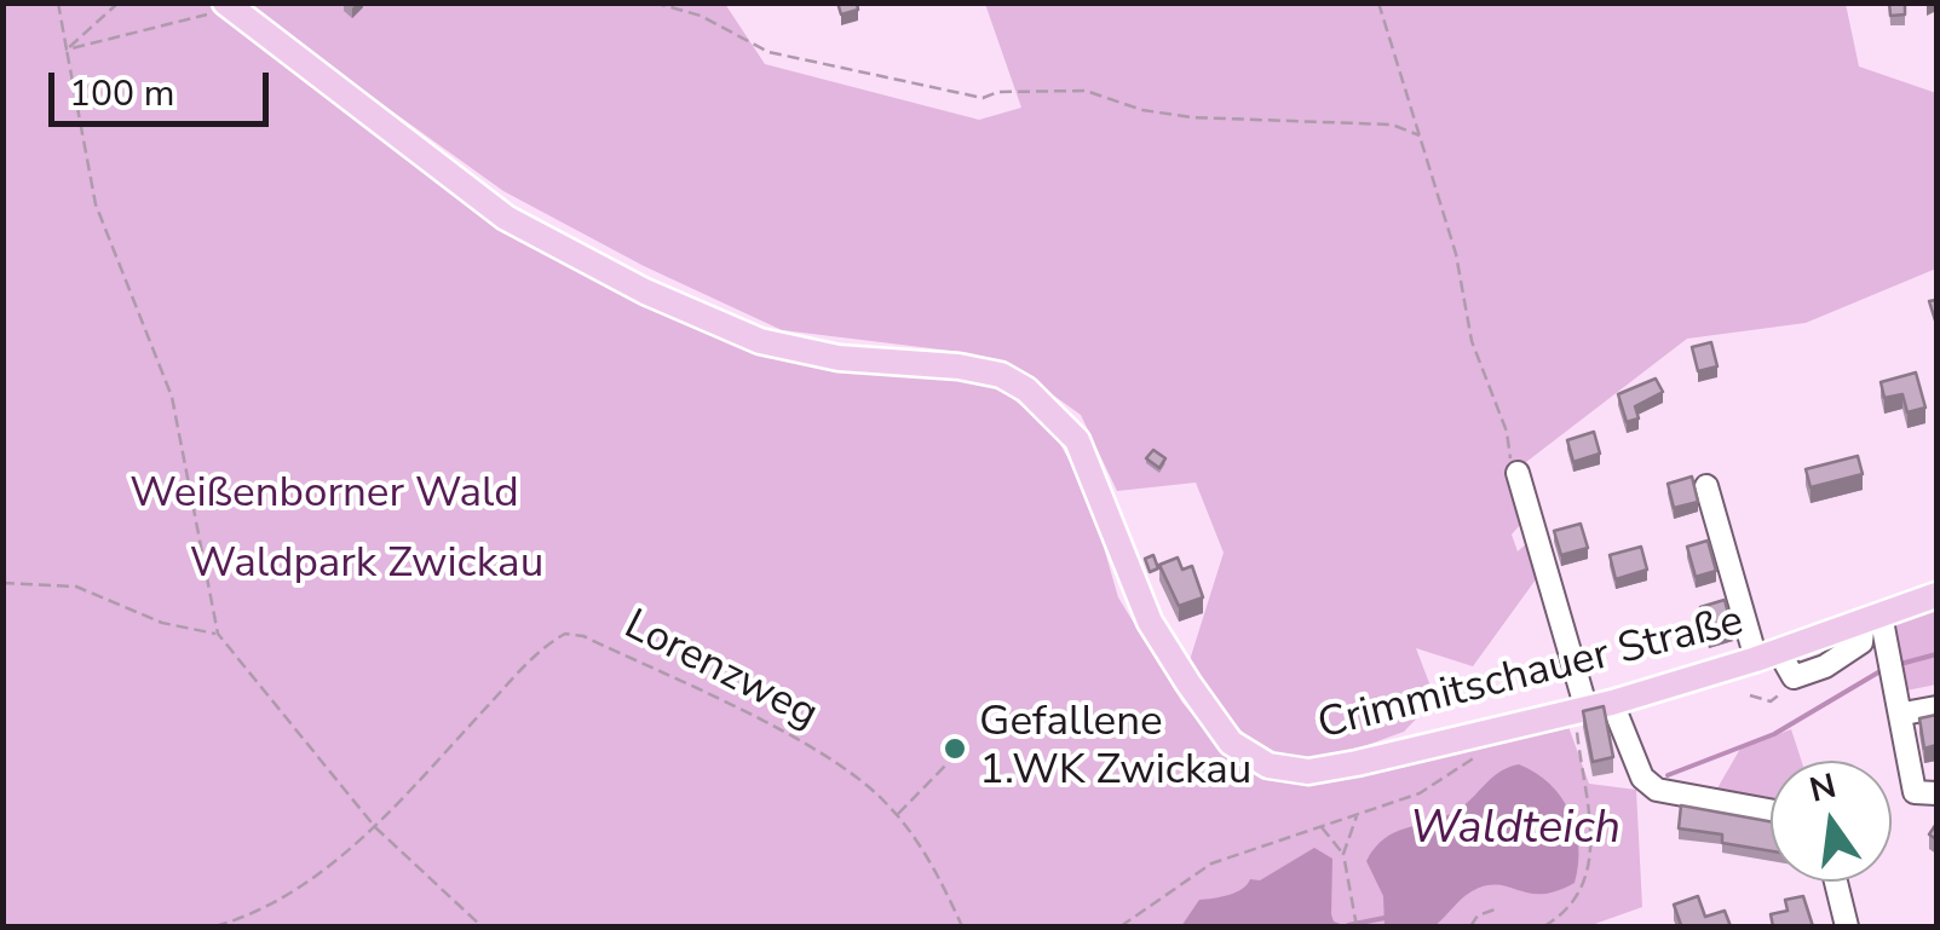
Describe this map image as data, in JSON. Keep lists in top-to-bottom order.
{
  "streets": {
    "main road": ["Crimmitschauer Straße"],
    "path": ["Lorenzweg"]
  },
  "water": ["Waldteich"],
  "parks": ["Weißenborner Wald", "Waldpark Zwickau"],
  "places": ["Gefallene 1.WK Zwickau"],
  "scale_bar": "100 m",
  "north": "top"
}
